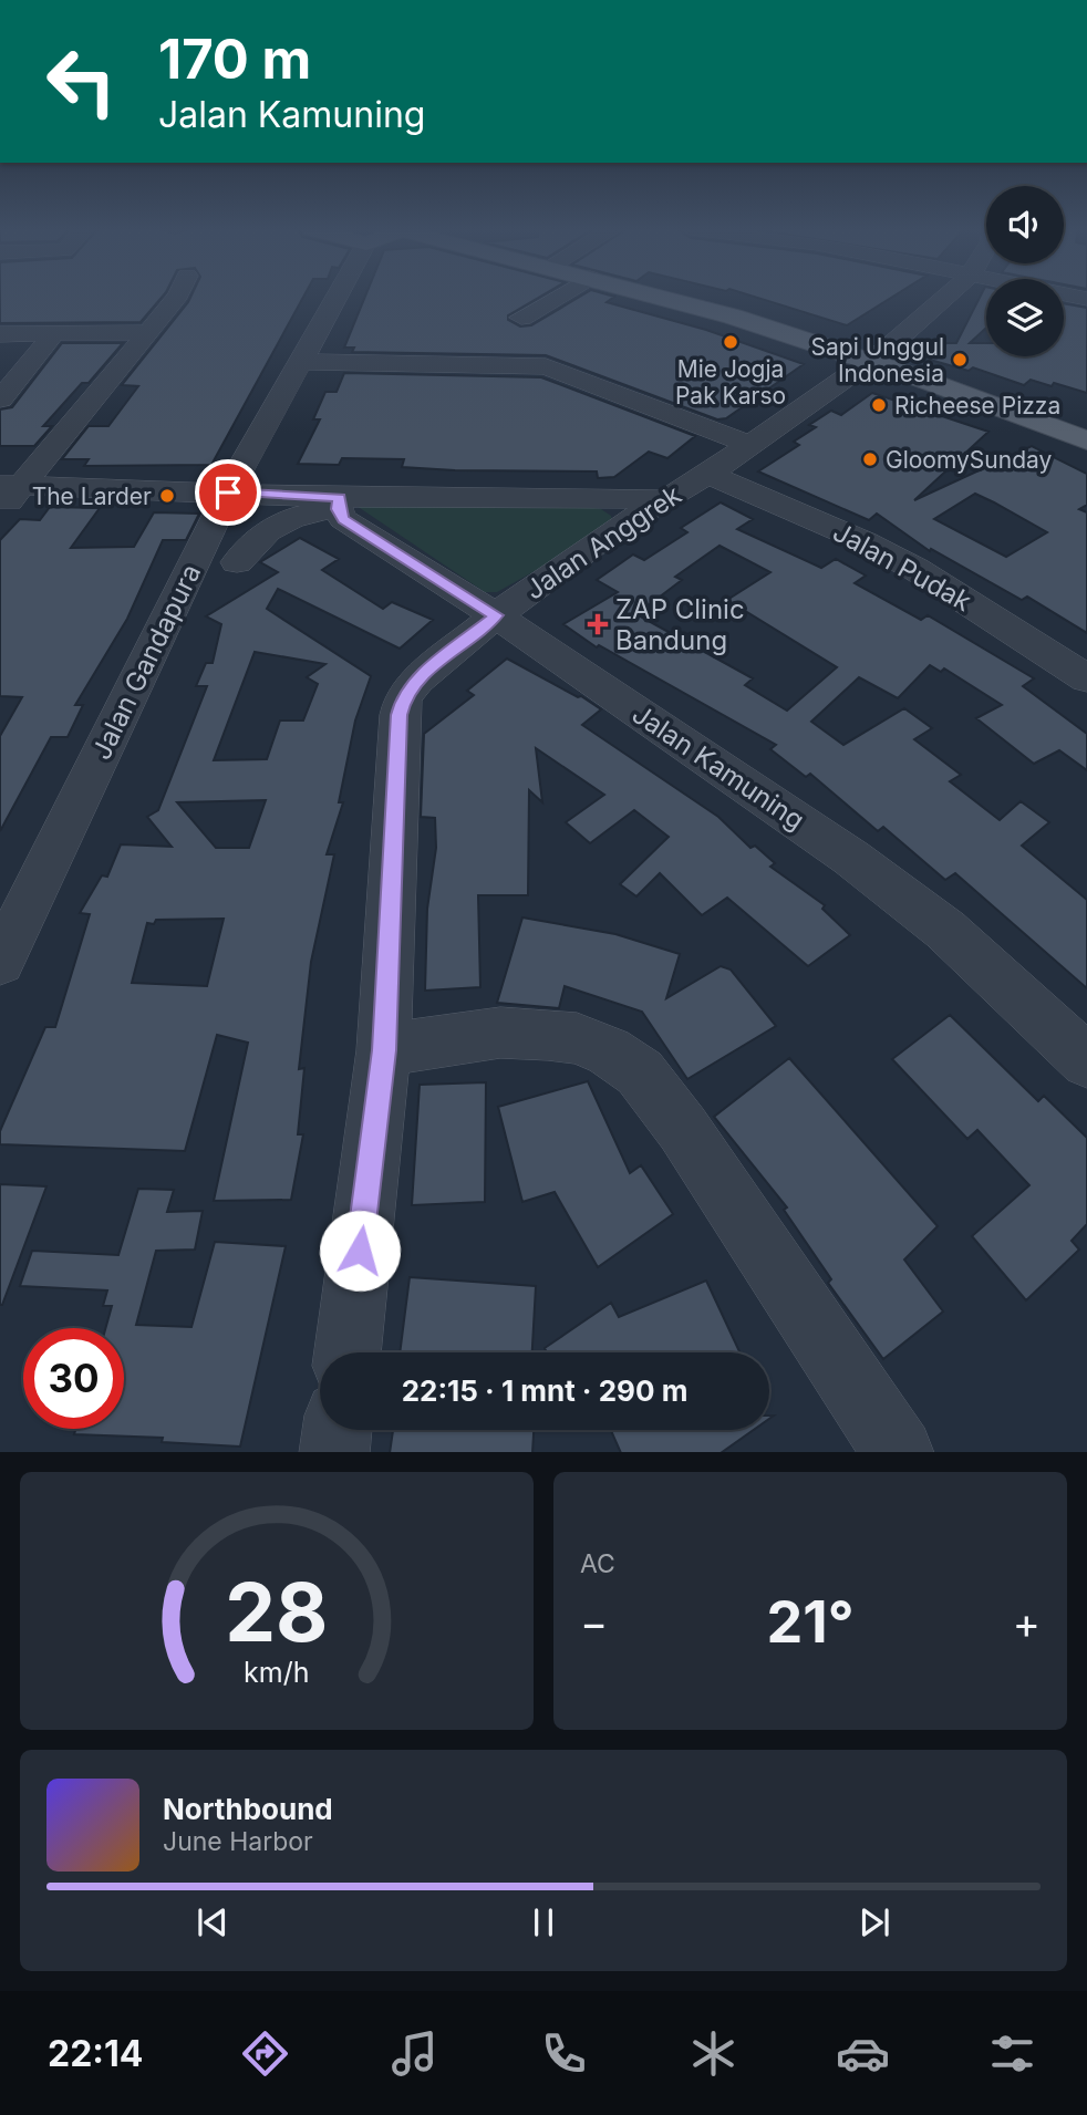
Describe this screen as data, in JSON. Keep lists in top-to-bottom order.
{
  "streets": {
    "street": [
      "Jalan Anggrek",
      "Jalan Pudak",
      "Jalan Gandapura",
      "Jalan Kamuning"
    ]
  },
  "crossings": [
    ["Jalan Anggrek", "Jalan Pudak"],
    ["Jalan Anggrek", "Jalan Kamuning"]
  ],
  "places": {
    "other": [
      "Mie Jogja Pak Karso",
      "Sapi Unggul Indonesia",
      "Richeese Pizza",
      "GloomySunday",
      "The Larder"
    ],
    "health": ["ZAP Clinic Bandung"]
  },
  "page": {
    "turn": ["170 m", "Jalan Kamuning"],
    "limit": "30",
    "trip": "22:15 · 1 mnt · 290 m",
    "tile": "AC",
    "heat": ["−", "21°", "+"],
    "song": ["Northbound", "June Harbor"],
    "tabs": "22:14",
    "gauge": ["28", "km/h"]
  }
}
